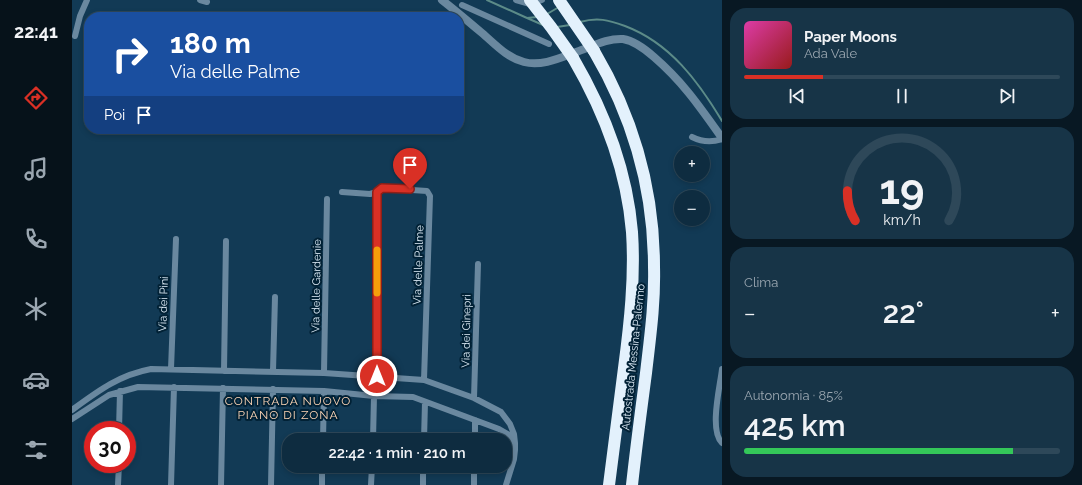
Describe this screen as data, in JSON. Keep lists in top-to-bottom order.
{
  "streets": {
    "highway": ["Autostrada Messina-Palermo"],
    "street": [
      "Via delle Palme",
      "Via delle Gardenie",
      "Via dei Pini",
      "Via dei Ginepri"
    ]
  },
  "districts": ["CONTRADA NUOVO PIANO DI ZONA"],
  "page": {
    "tabs": "22:41",
    "turn": ["180 m", "Via delle Palme"],
    "song": ["Paper Moons", "Ada Vale"],
    "then": "Poi",
    "map_buttons": ["+", "−"],
    "tile": [
      "Clima",
      ["Autonomia · 85%", "425 km"]
    ],
    "heat": ["−", "22°", "+"],
    "limit": "30",
    "trip": "22:42 · 1 min · 210 m",
    "gauge": ["19", "km/h"]
  }
}
